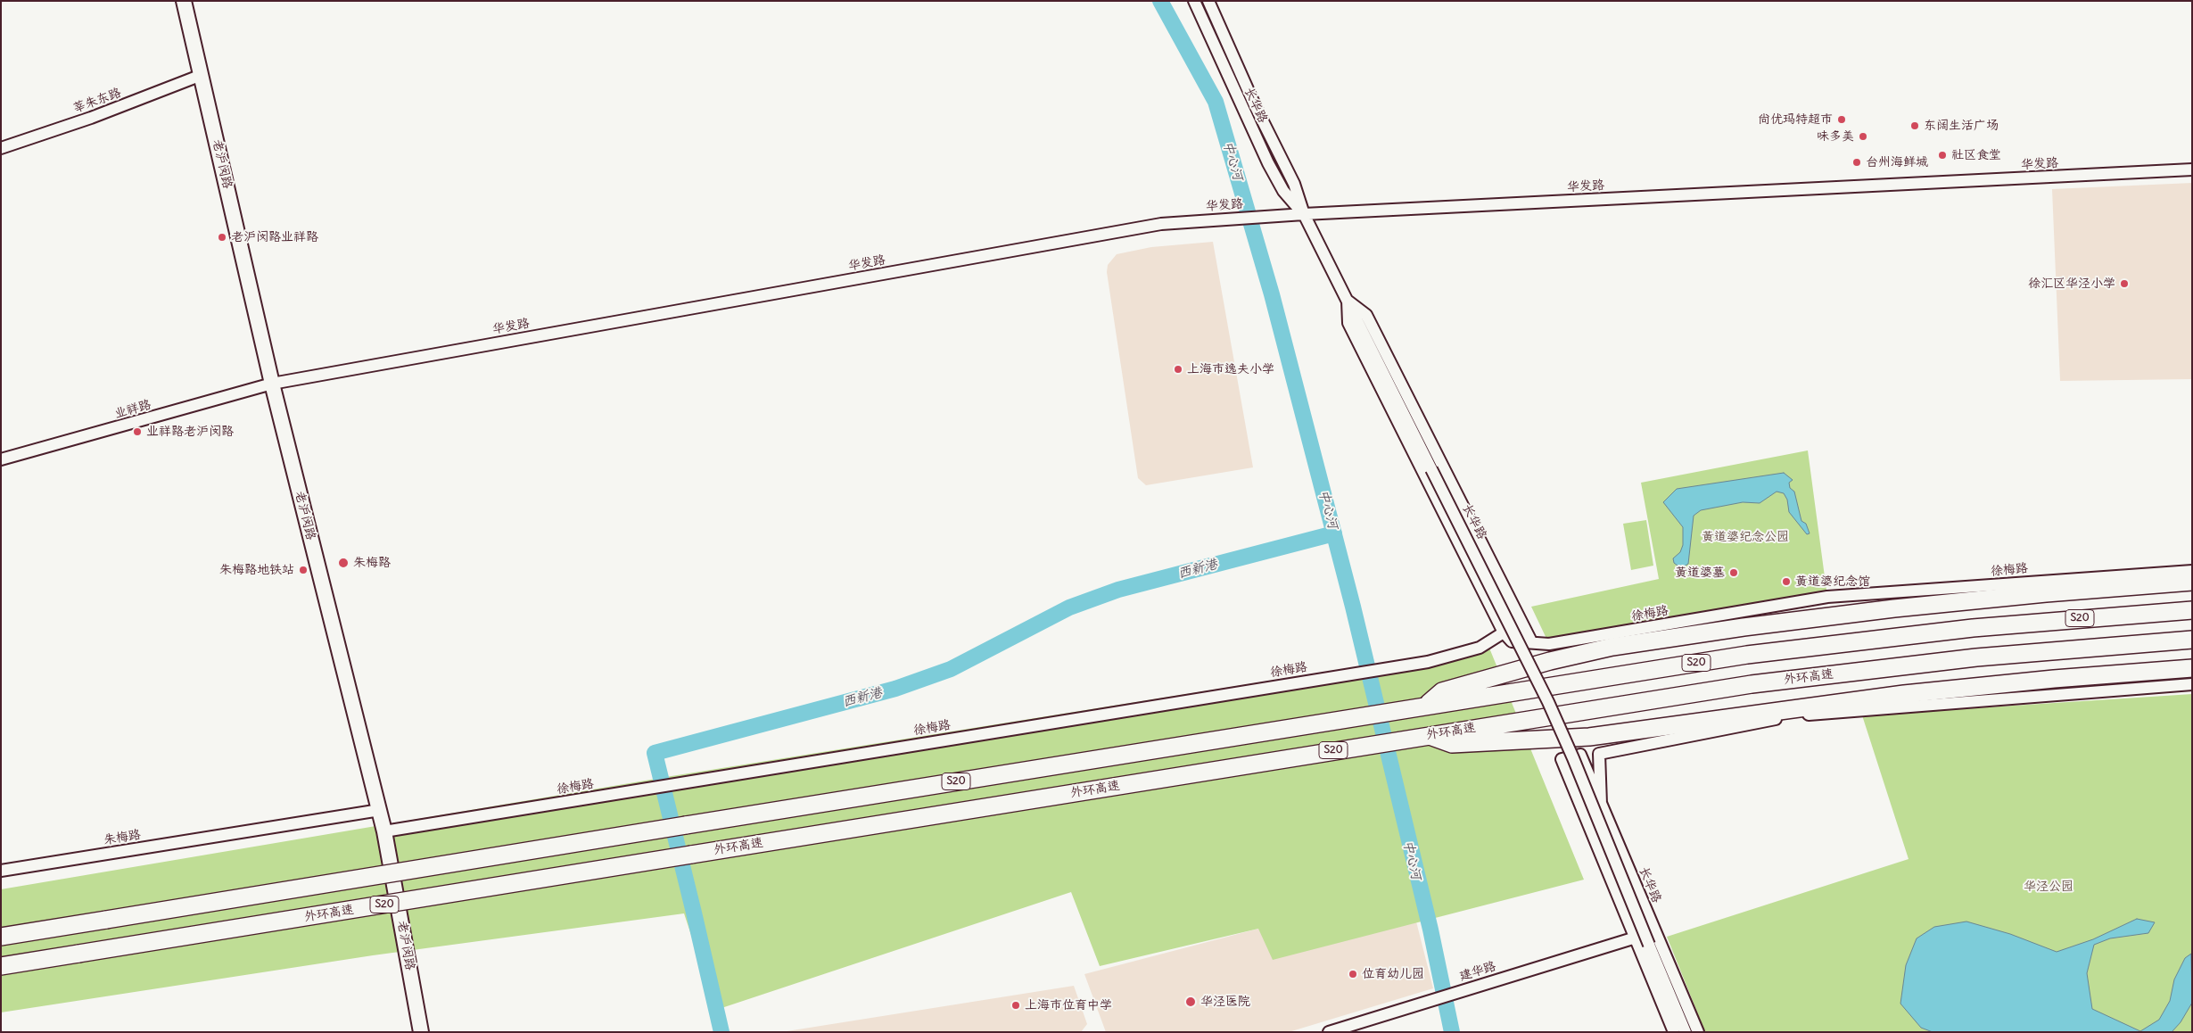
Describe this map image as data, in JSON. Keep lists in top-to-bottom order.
{
  "streets": {
    "highway": ["S20", "外环高速"],
    "main road": ["老沪闵路"],
    "street": [
      "莘朱东路",
      "长华路",
      "华发路",
      "业祥路",
      "徐梅路",
      "朱梅路",
      "建华路"
    ]
  },
  "crossings": [
    ["莘朱东路", "老沪闵路"],
    ["长华路", "华发路"],
    ["长华路", "徐梅路"],
    ["长华路", "建华路"],
    ["老沪闵路", "华发路"],
    ["老沪闵路", "业祥路"],
    ["老沪闵路", "徐梅路"],
    ["老沪闵路", "朱梅路"],
    ["华发路", "业祥路"]
  ],
  "water": ["中心河", "西新港"],
  "parks": ["黄道婆纪念公园", "华泾公园"],
  "places": [
    "尚优玛特超市",
    "东阔生活广场",
    "味多美",
    "社区食堂",
    "台州海鲜城",
    "老沪闵路业祥路",
    "徐汇区华泾小学",
    "上海市逸夫小学",
    "业祥路老沪闵路",
    "朱梅路",
    "朱梅路地铁站",
    "黄道婆墓",
    "黄道婆纪念馆",
    "位育幼儿园",
    "华泾医院",
    "上海市位育中学"
  ]
}
